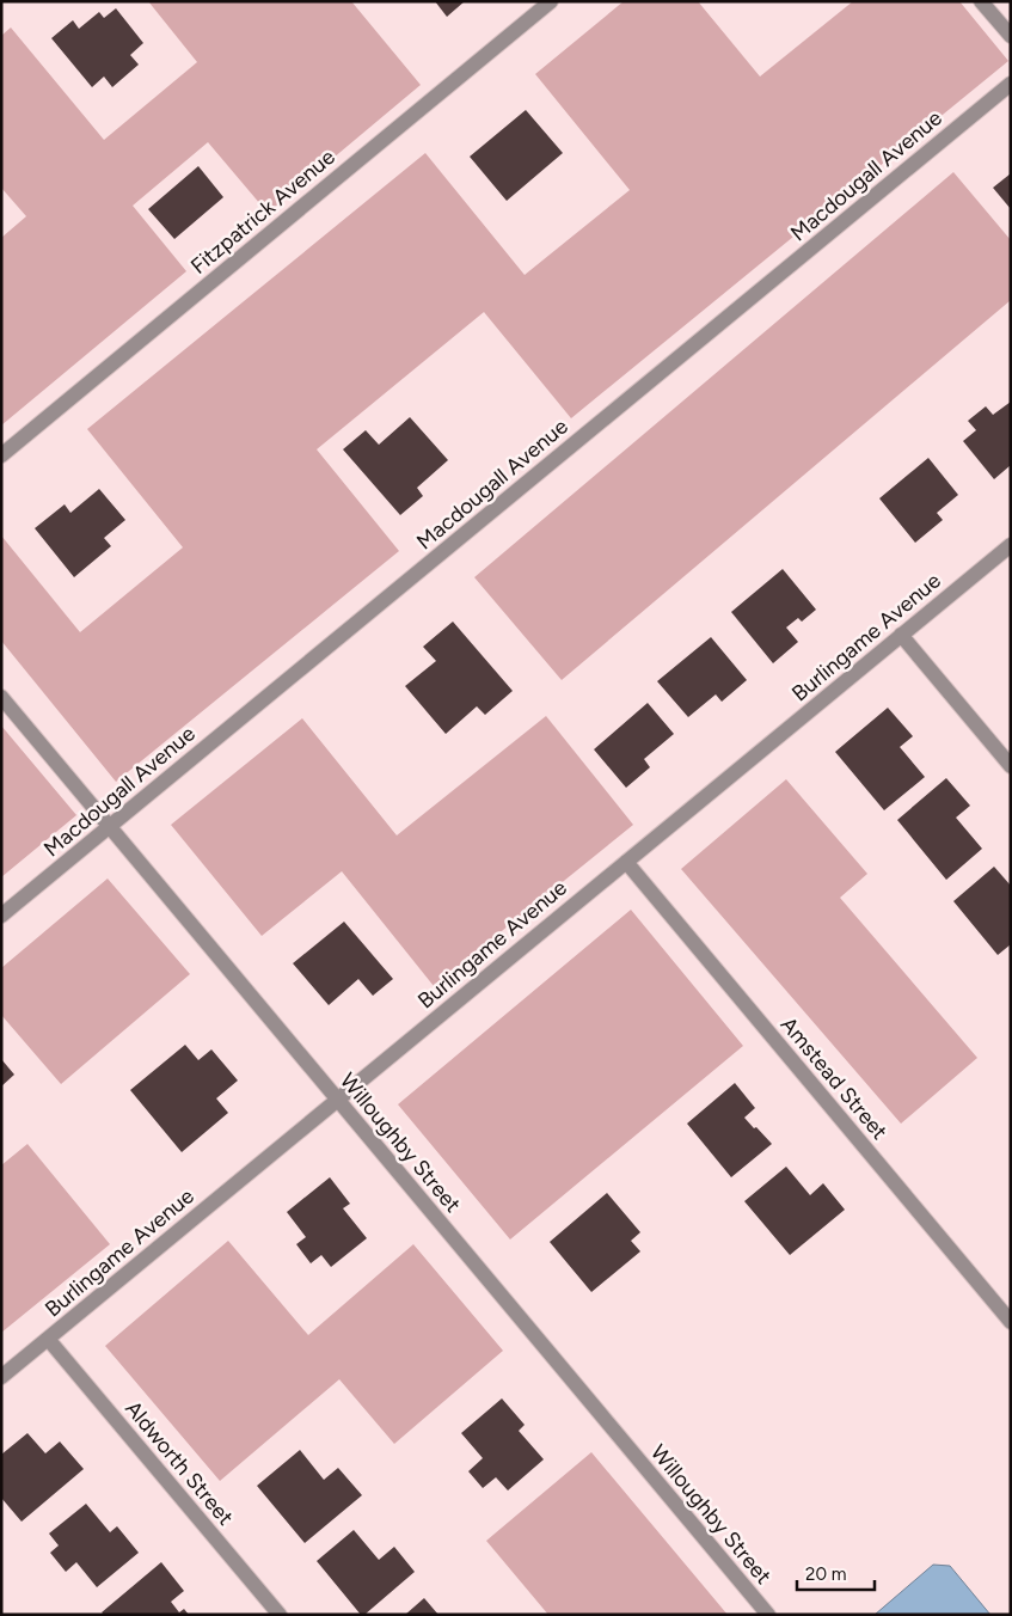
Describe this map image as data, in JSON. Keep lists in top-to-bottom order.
{
  "streets": {
    "street": [
      "Macdougall Avenue",
      "Fitzpatrick Avenue",
      "Burlingame Avenue",
      "Amstead Street",
      "Willoughby Street",
      "Aldworth Street"
    ]
  },
  "crossings": [
    ["Macdougall Avenue", "Willoughby Street"],
    ["Burlingame Avenue", "Amstead Street"],
    ["Burlingame Avenue", "Willoughby Street"],
    ["Burlingame Avenue", "Aldworth Street"]
  ],
  "scale_bar": "20 m"
}
